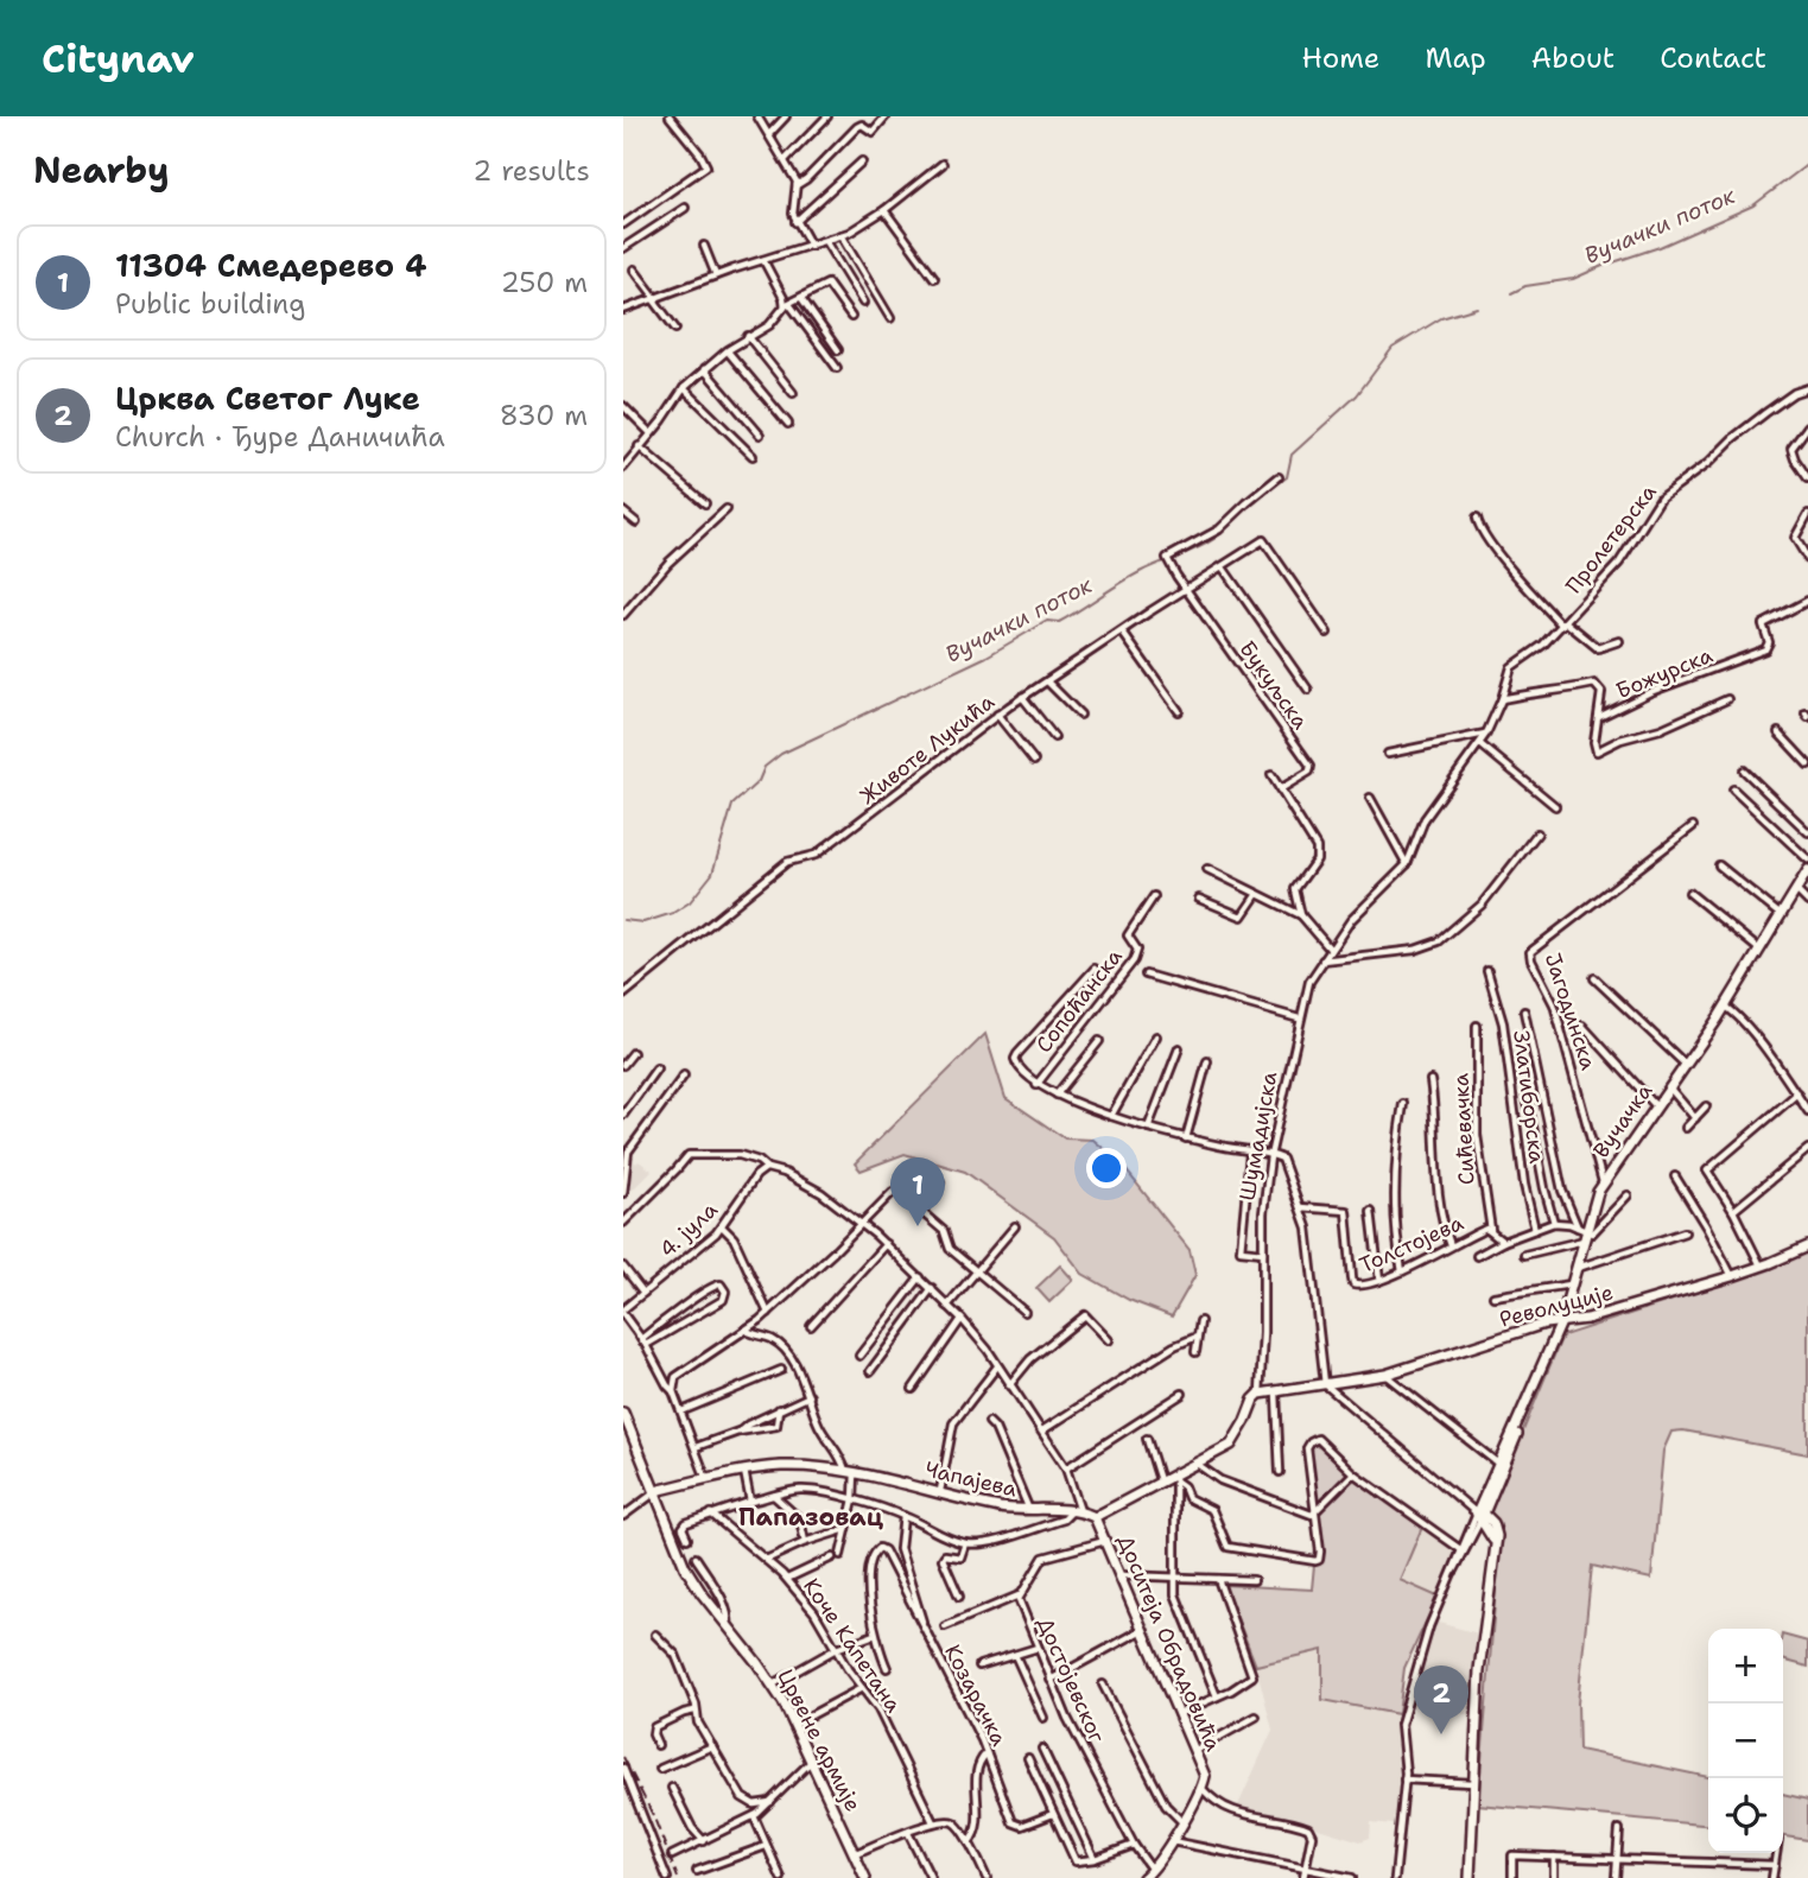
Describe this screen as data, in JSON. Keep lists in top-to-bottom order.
{
  "streets": {
    "street": [
      "Пролетерска",
      "Божурска",
      "Букуљска",
      "Животе Лукића",
      "Сопоћанска",
      "Јагодинска",
      "Златиборска",
      "Вучачка",
      "Сићевачка",
      "Шумадијска",
      "4. јула",
      "Толстојева",
      "Револуције",
      "Чапајева",
      "Доситеја Обрадовића",
      "Коче Капетана",
      "Достојевског",
      "Козарачка",
      "Црвене армије"
    ]
  },
  "crossings": [
    ["Пролетерска", "Шумадијска"],
    ["Букуљска", "Животе Лукића"],
    ["Јагодинска", "Вучачка"],
    ["Златиборска", "Толстојева"],
    ["Вучачка", "Револуције"],
    ["Сићевачка", "Толстојева"],
    ["Шумадијска", "Револуције"],
    ["Шумадијска", "Доситеја Обрадовића"],
    ["Чапајева", "Доситеја Обрадовића"],
    ["Чапајева", "Црвене армије"],
    ["Доситеја Обрадовића", "Достојевског"]
  ],
  "districts": ["Папазовац"],
  "water": ["Вучачки поток"],
  "page": {
    "header": "Citynav",
    "nav": [
      "Home",
      "Map",
      "About",
      "Contact"
    ],
    "heading": ["Nearby", "2 results"],
    "list": [
      {
        "mark": "1",
        "name": "11304 Смедерево 4",
        "note": "Public building",
        "value": "250 m"
      },
      {
        "mark": "2",
        "name": "Црква Светог Луке",
        "note": "Church · Ђуре Даничића",
        "value": "830 m"
      }
    ],
    "pins": ["1", "2"],
    "map_buttons": ["+", "−"]
  }
}
